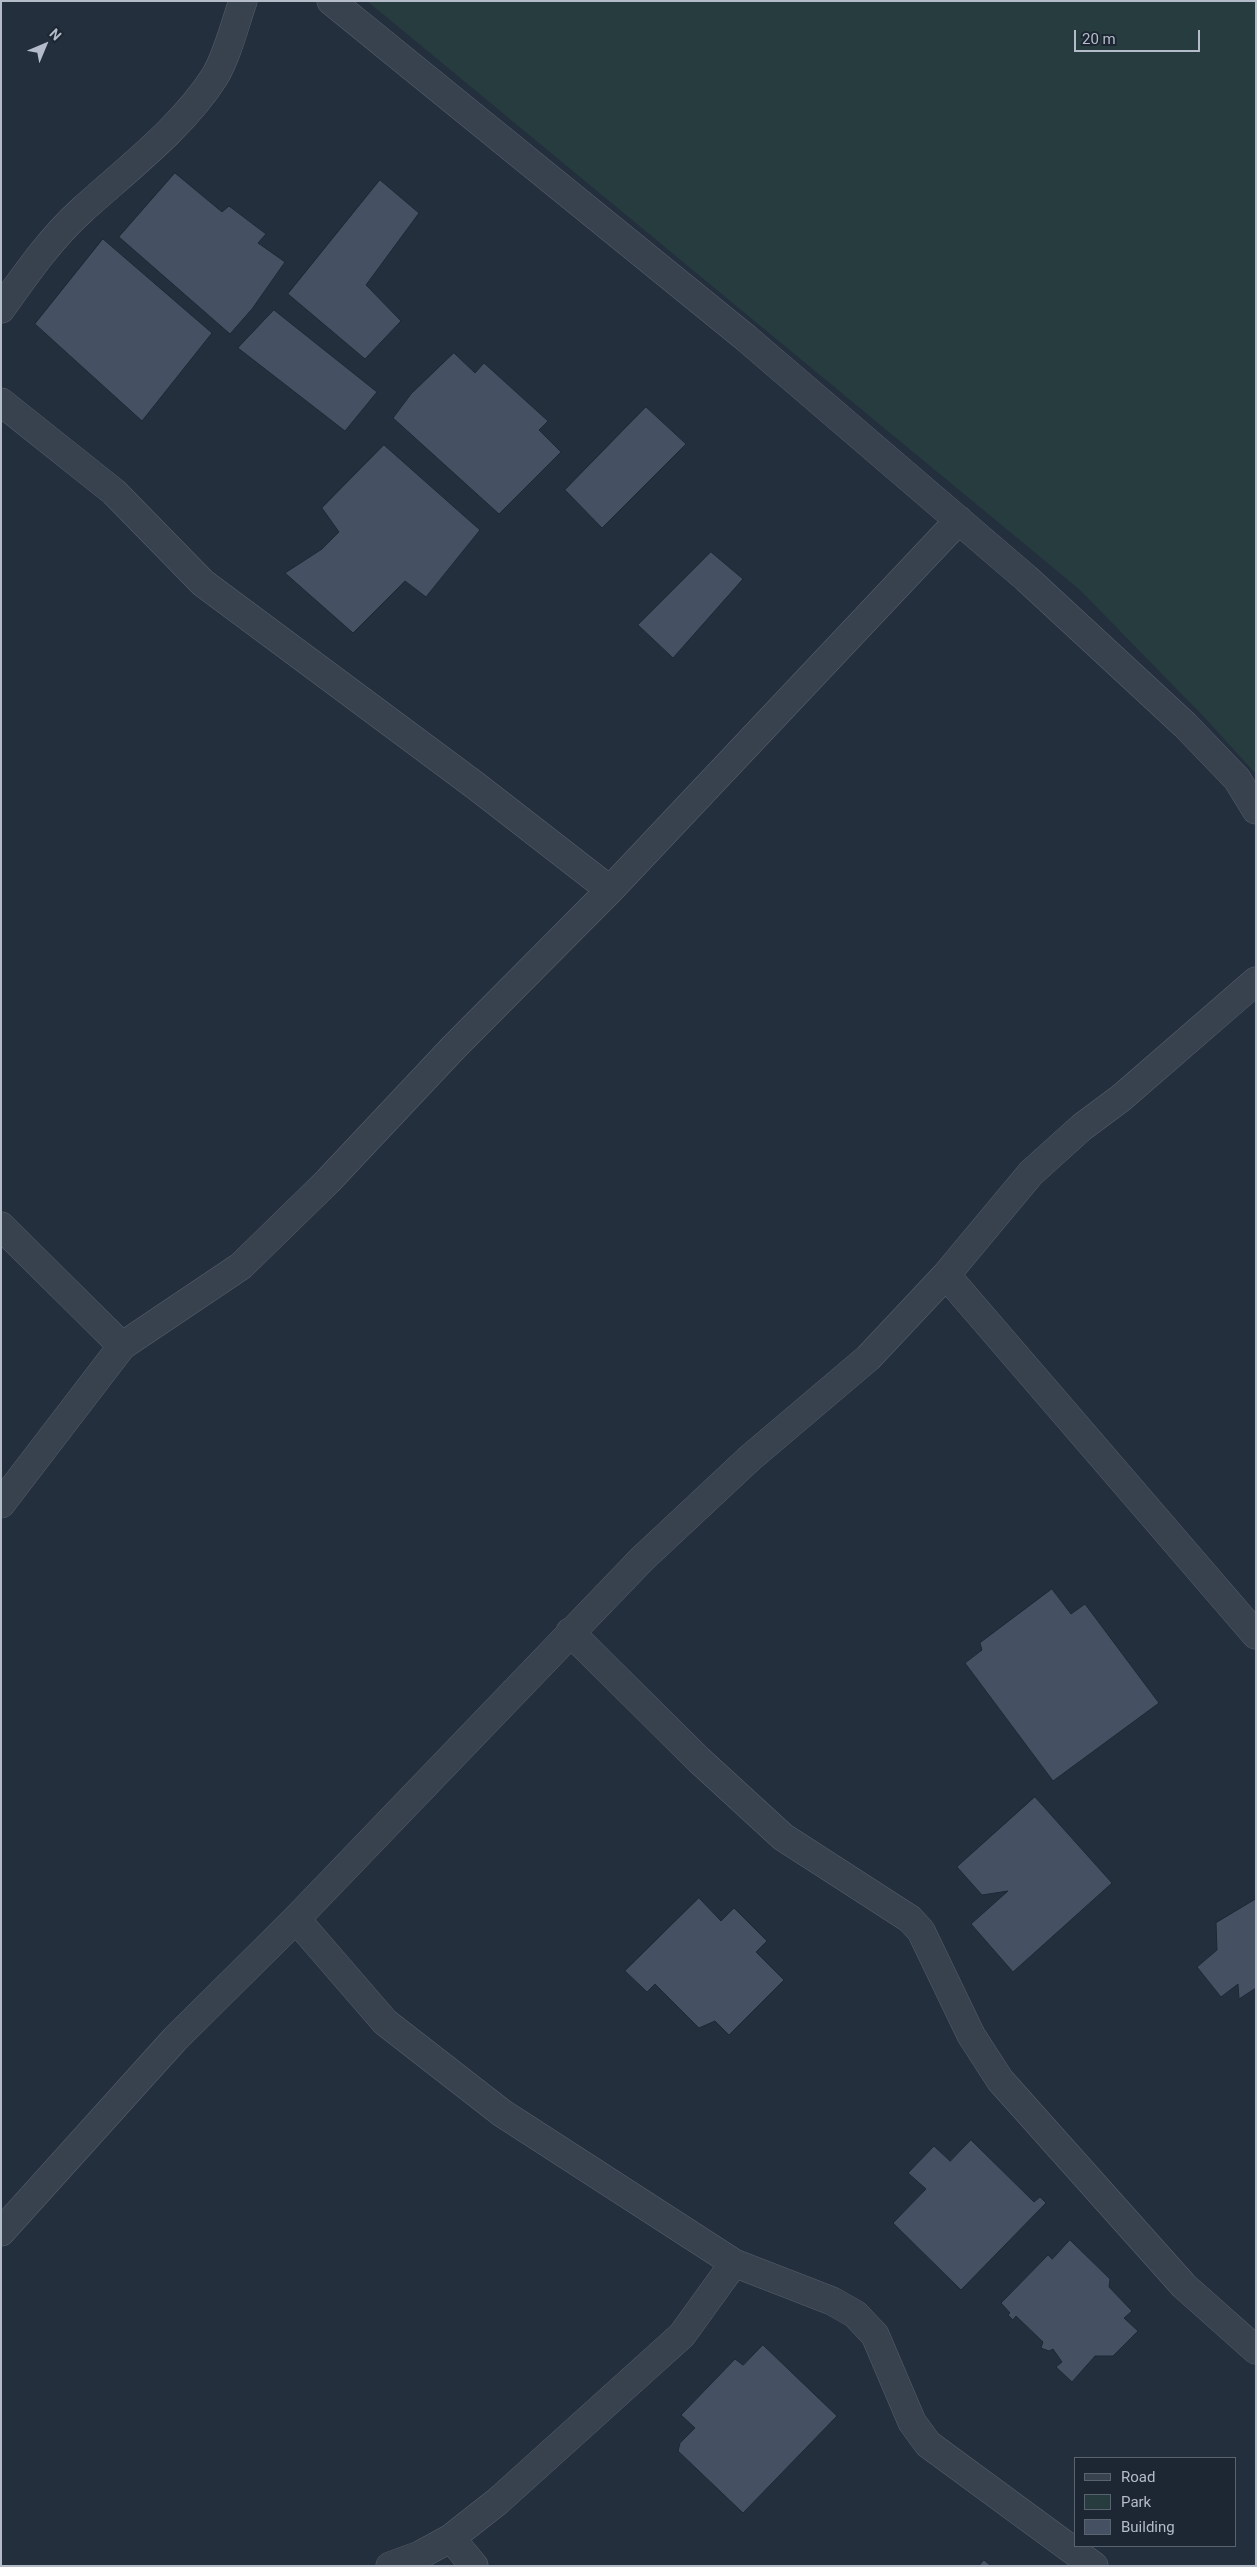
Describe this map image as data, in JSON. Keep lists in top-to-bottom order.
{
  "legend": ["Road", "Park", "Building"],
  "scale_bar": "20 m",
  "north": "top right"
}
